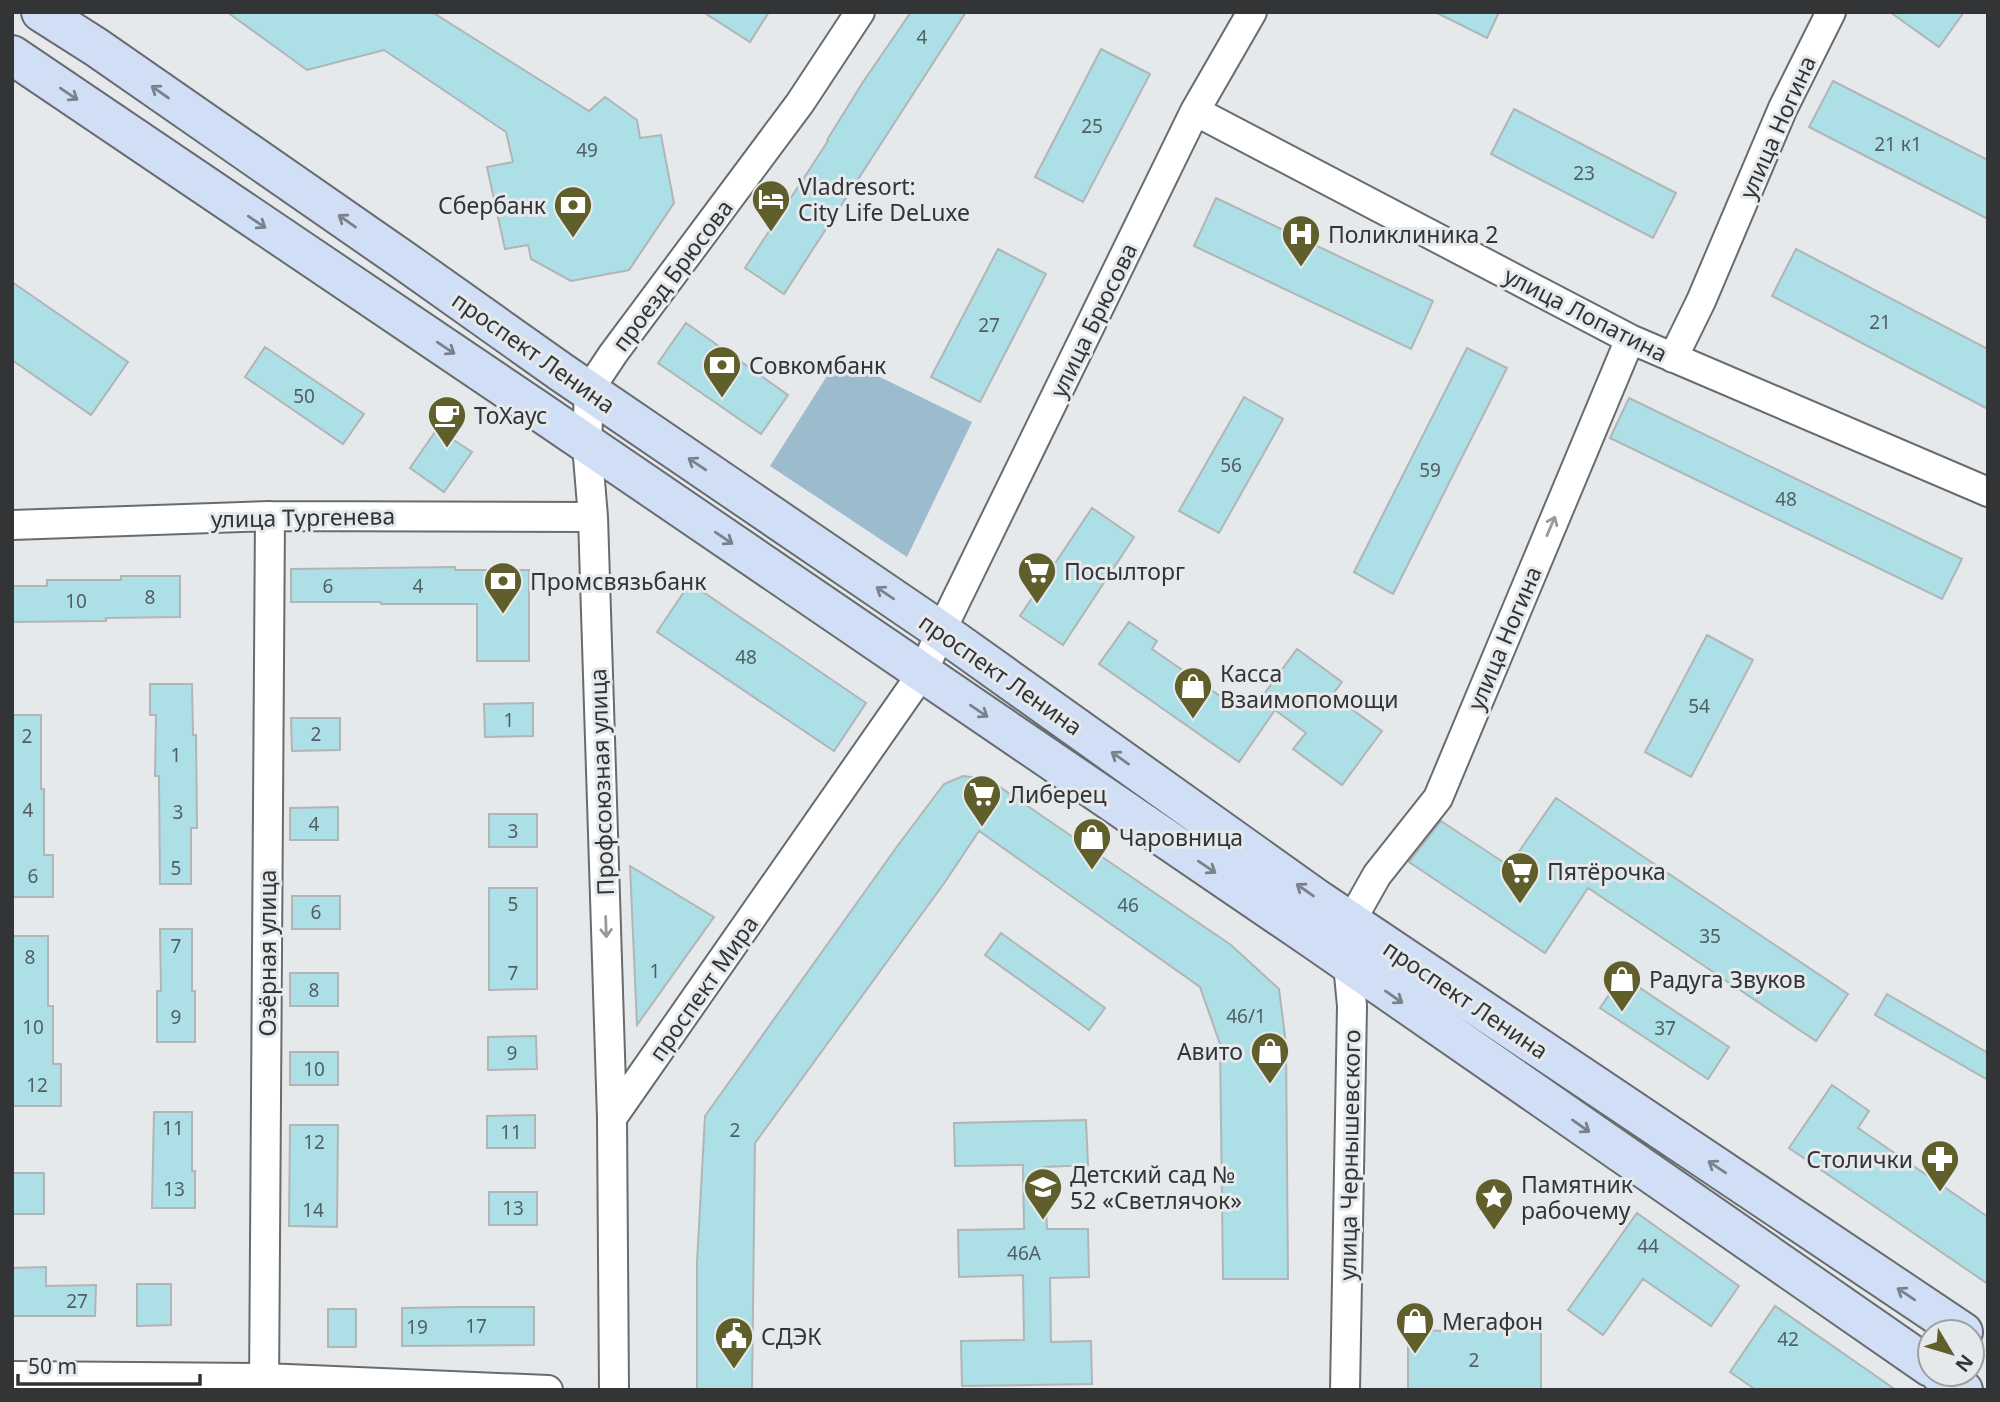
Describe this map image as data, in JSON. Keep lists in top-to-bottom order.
{
  "streets": {
    "main road": ["проспект Ленина"],
    "street": [
      "улица Ногина",
      "проезд Брюсова",
      "улица Лопатина",
      "улица Брюсова",
      "улица Тургенева",
      "Профсоюзная улица",
      "Озёрная улица",
      "проспект Мира",
      "улица Чернышевского"
    ]
  },
  "crossings": [
    ["улица Ногина", "улица Лопатина"],
    ["улица Ногина", "проспект Ленина"],
    ["улица Ногина", "улица Чернышевского"],
    ["проезд Брюсова", "проспект Ленина"],
    ["улица Лопатина", "улица Брюсова"],
    ["улица Брюсова", "проспект Ленина"],
    ["улица Брюсова", "проспект Мира"],
    ["проспект Ленина", "Профсоюзная улица"],
    ["проспект Ленина", "проспект Мира"],
    ["проспект Ленина", "улица Чернышевского"],
    ["улица Тургенева", "Профсоюзная улица"],
    ["улица Тургенева", "Озёрная улица"],
    ["Профсоюзная улица", "проспект Мира"]
  ],
  "one_way": ["улица Ногина", "Профсоюзная улица"],
  "places": {
    "hotel": ["Vladresort: City Life DeLuxe"],
    "bank": ["Сбербанк", "Совкомбанк", "Промсвязьбанк"],
    "hospital": ["Поликлиника 2"],
    "cafe": ["ТоХаус"],
    "supermarket": ["Посылторг", "Либерец", "Пятёрочка"],
    "shop": [
      "Касса Взаимопомощи",
      "Чаровница",
      "Радуга Звуков",
      "Авито",
      "Мегафон"
    ],
    "pharmacy": ["Столички"],
    "school or university": ["Детский сад № 52 «Светлячок»"],
    "place": ["Памятник рабочему"],
    "public building": ["СДЭК"]
  },
  "house_numbers": [
    "4",
    "25",
    "21 к1",
    "49",
    "23",
    "21",
    "27",
    "50",
    "56",
    "59",
    "48",
    "6",
    "4",
    "8",
    "10",
    "48",
    "54",
    "1",
    "2",
    "2",
    "1",
    "4",
    "3",
    "4",
    "3",
    "5",
    "6",
    "5",
    "46",
    "6",
    "35",
    "7",
    "8",
    "1",
    "7",
    "8",
    "46/1",
    "9",
    "10",
    "37",
    "9",
    "10",
    "12",
    "11",
    "2",
    "11",
    "12",
    "13",
    "13",
    "14",
    "44",
    "46А",
    "27",
    "17",
    "19",
    "42",
    "2"
  ],
  "scale_bar": "50 m",
  "north": "bottom right"
}
